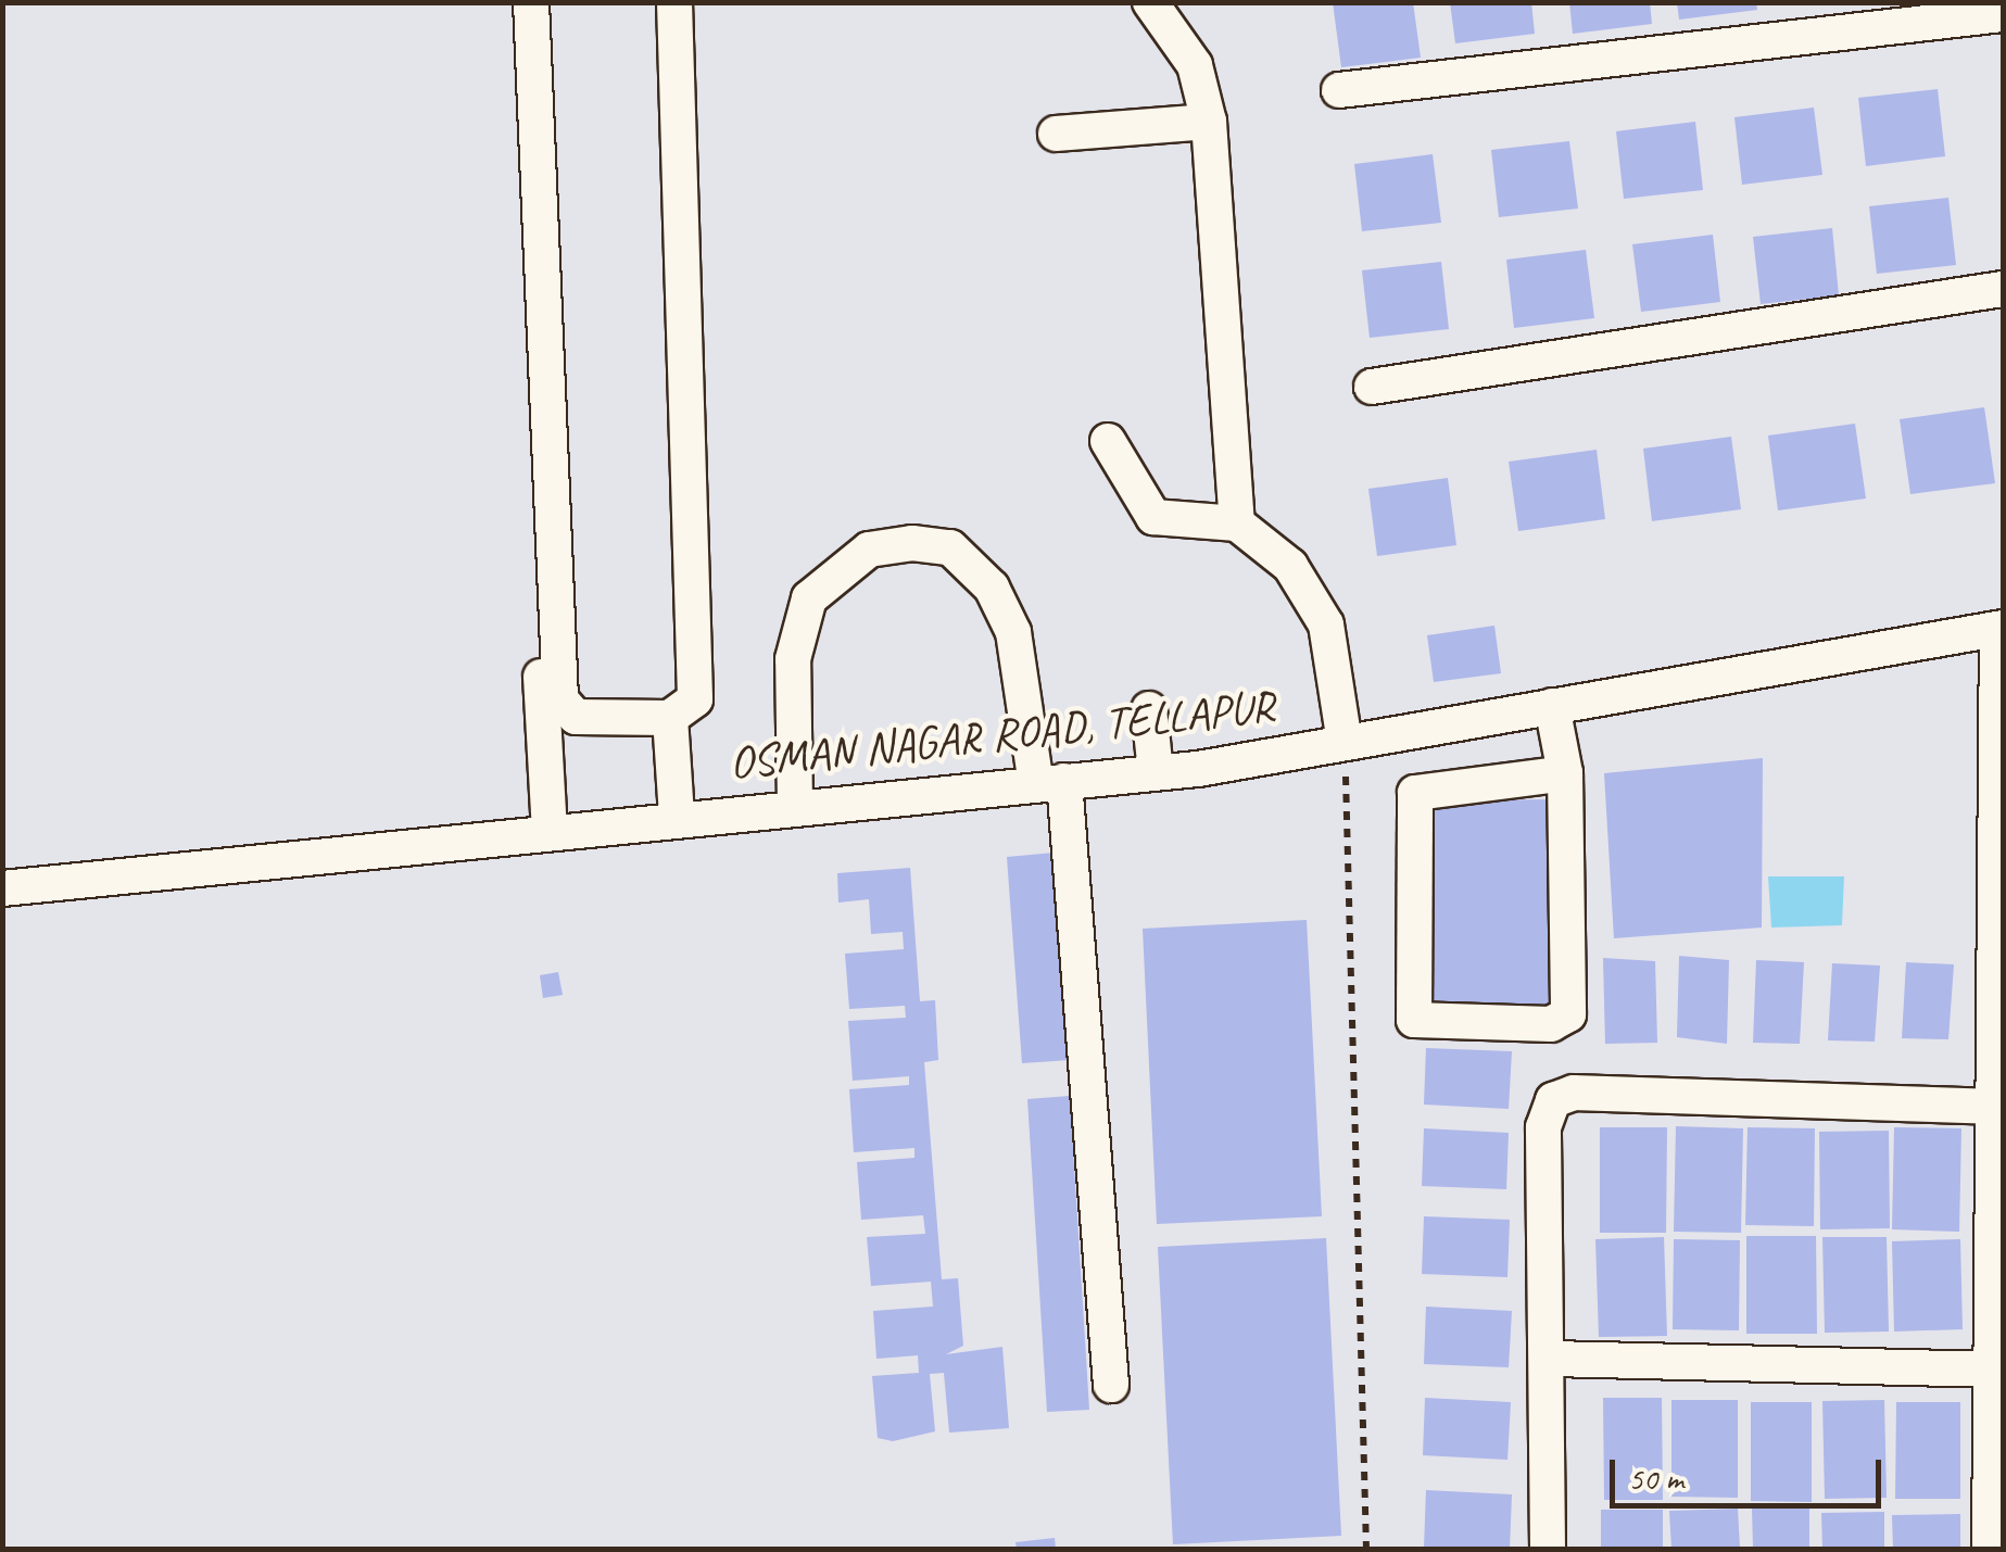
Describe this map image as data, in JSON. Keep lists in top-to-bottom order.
{
  "streets": {
    "street": ["OSMAN NAGAR ROAD, TELLAPUR"]
  },
  "scale_bar": "50 m"
}
